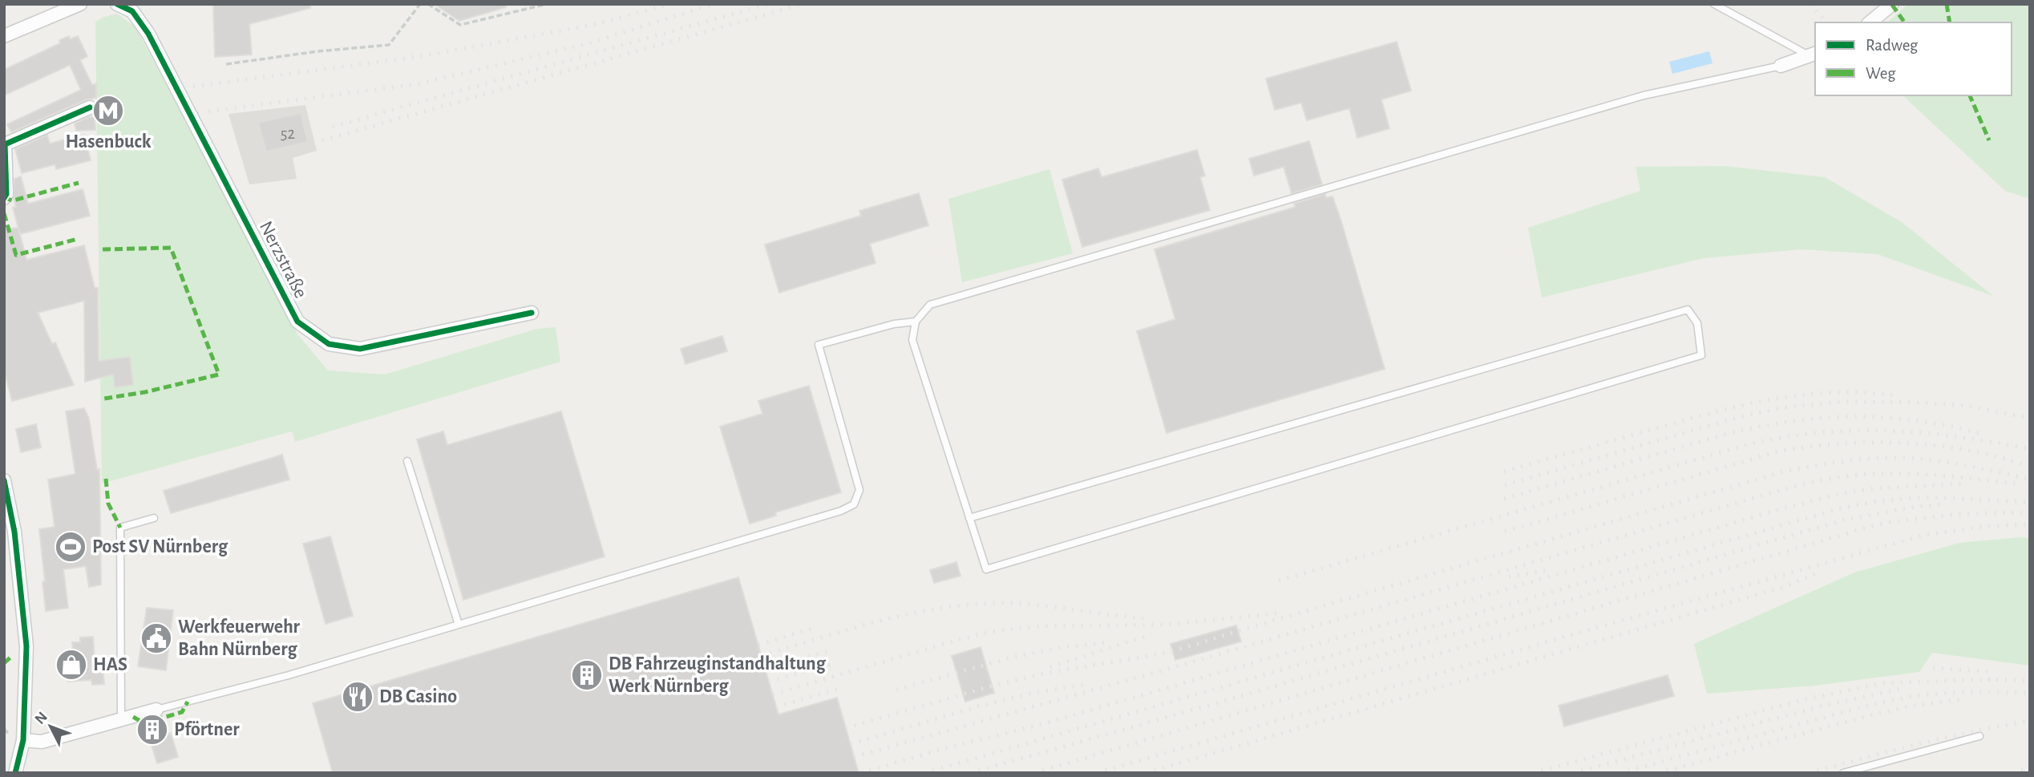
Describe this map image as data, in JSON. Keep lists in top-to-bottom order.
{
  "streets": {
    "street": ["Nerzstraße"]
  },
  "places": {
    "metro station": ["Hasenbuck"],
    "sports": ["Post SV Nürnberg"],
    "public building": ["Werkfeuerwehr Bahn Nürnberg"],
    "shop": ["HAS"],
    "building": ["DB Fahrzeuginstandhaltung Werk Nürnberg", "Pförtner"],
    "restaurant": ["DB Casino"]
  },
  "house_numbers": ["52"],
  "legend": ["Radweg", "Weg"],
  "north": "top left"
}
